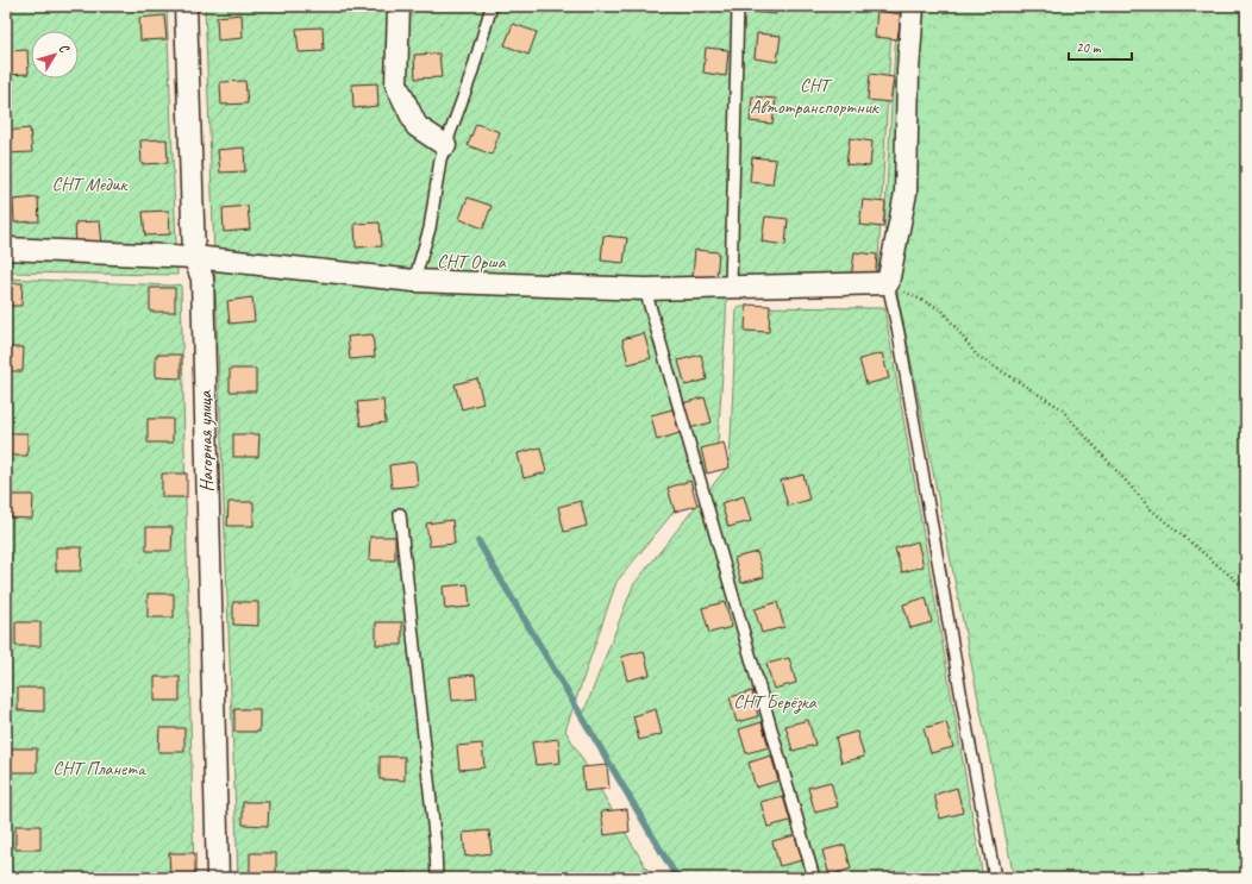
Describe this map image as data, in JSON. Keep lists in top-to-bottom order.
{
  "streets": {
    "street": ["Нагорная улица"]
  },
  "parks": [
    "СНТ Автотранспортник",
    "СНТ Медик",
    "СНТ Орша",
    "СНТ Берёзка",
    "СНТ Планета"
  ],
  "scale_bar": "20 m",
  "north": "top right"
}
